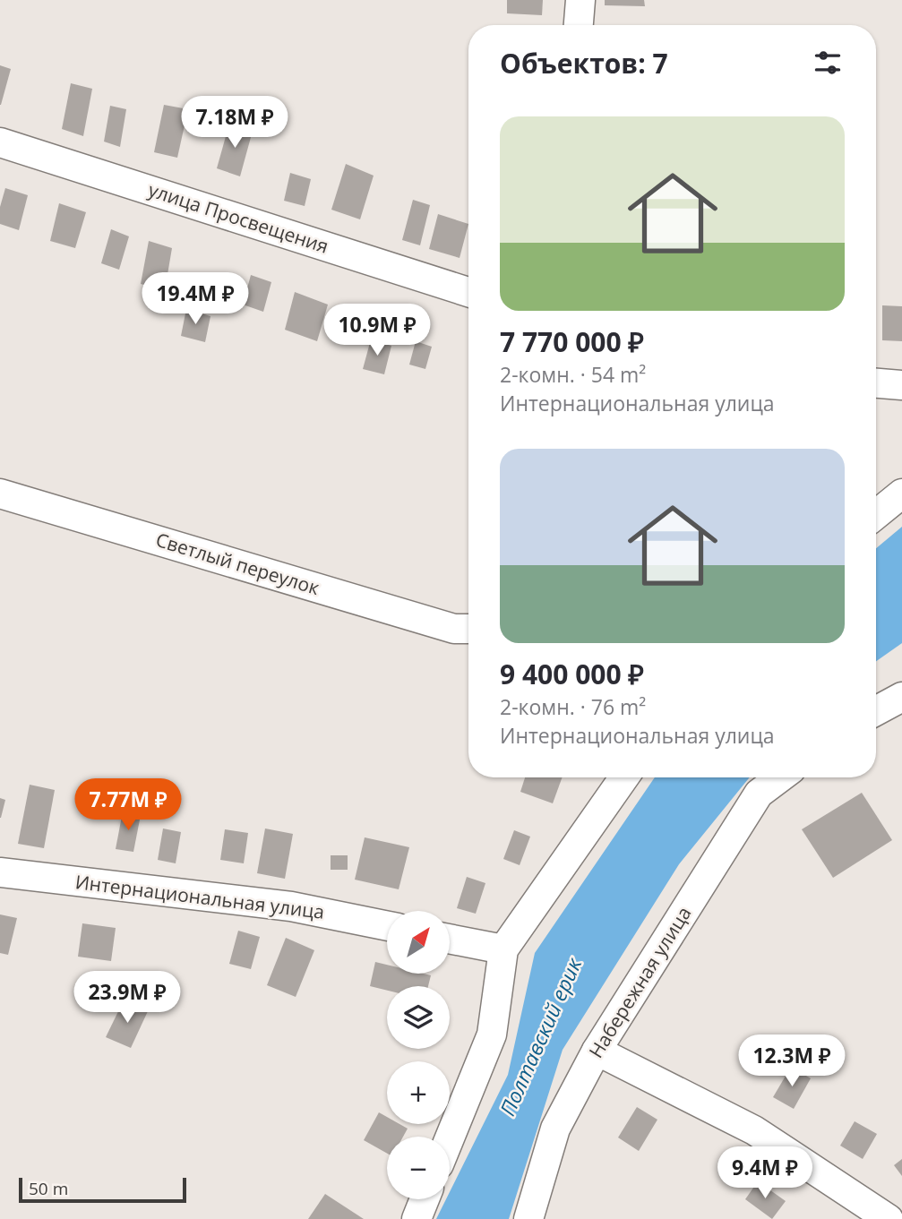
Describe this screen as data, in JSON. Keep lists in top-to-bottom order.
{
  "streets": {
    "street": [
      "улица Просвещения",
      "Светлый переулок",
      "Интернациональная улица",
      "Набережная улица"
    ]
  },
  "water": ["Полтавский ерик"],
  "scale_bar": "50 m",
  "north": "top right",
  "page": {
    "heading": "Объектов: 7",
    "price": [
      "7.18M ₽",
      "19.4M ₽",
      "10.9M ₽",
      "7.77M ₽",
      "23.9M ₽",
      "12.3M ₽",
      "9.4M ₽"
    ],
    "list": [
      {
        "name": "7 770 000 ₽",
        "note": "2-комн. · 54 m² · Интернациональная улица"
      },
      {
        "name": "9 400 000 ₽",
        "note": "2-комн. · 76 m² · Интернациональная улица"
      }
    ],
    "map_buttons": ["+", "−"],
    "scale": "50 m"
  }
}
